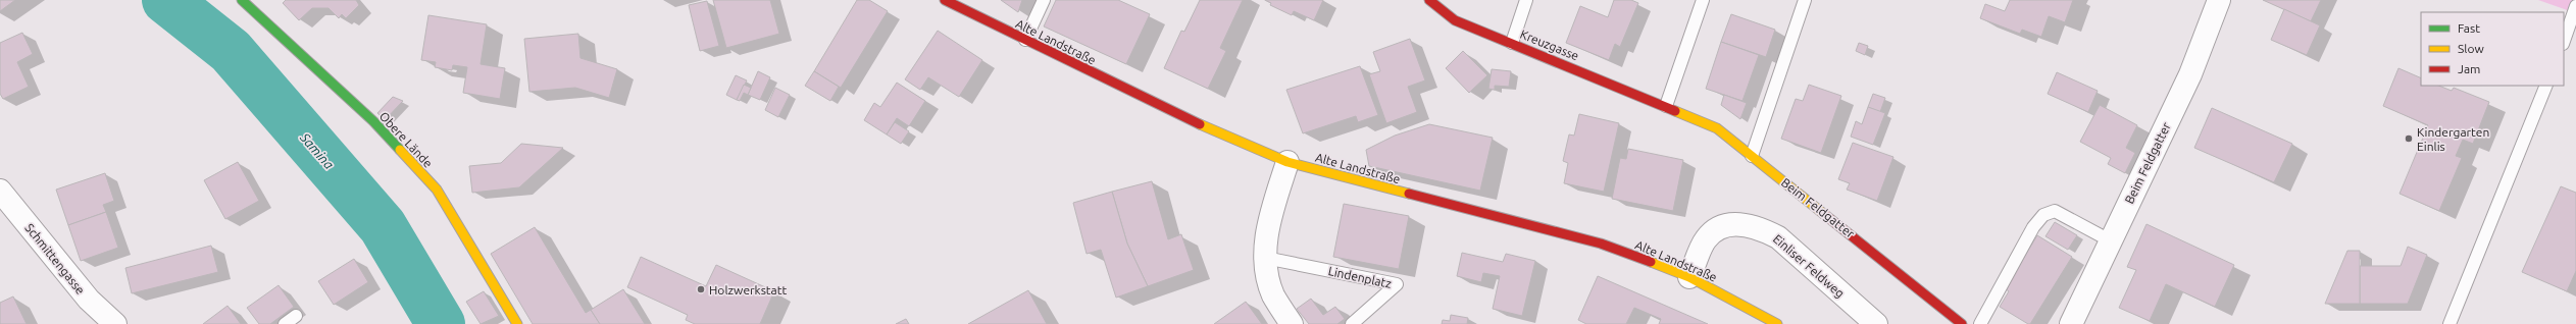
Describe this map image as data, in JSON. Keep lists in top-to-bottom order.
{
  "streets": {
    "street": [
      "Alte Landstraße",
      "Kreuzgasse",
      "Obere Lände",
      "Beim Feldgatter",
      "Schmittengasse",
      "Einliser Feldweg"
    ],
    "lane": ["Lindenplatz"]
  },
  "crossings": [
    ["Alte Landstraße", "Einliser Feldweg"],
    ["Kreuzgasse", "Beim Feldgatter"]
  ],
  "water": ["Samina"],
  "places": ["Kindergarten Einlis", "Holzwerkstatt"],
  "legend": ["Fast", "Slow", "Jam"]
}
